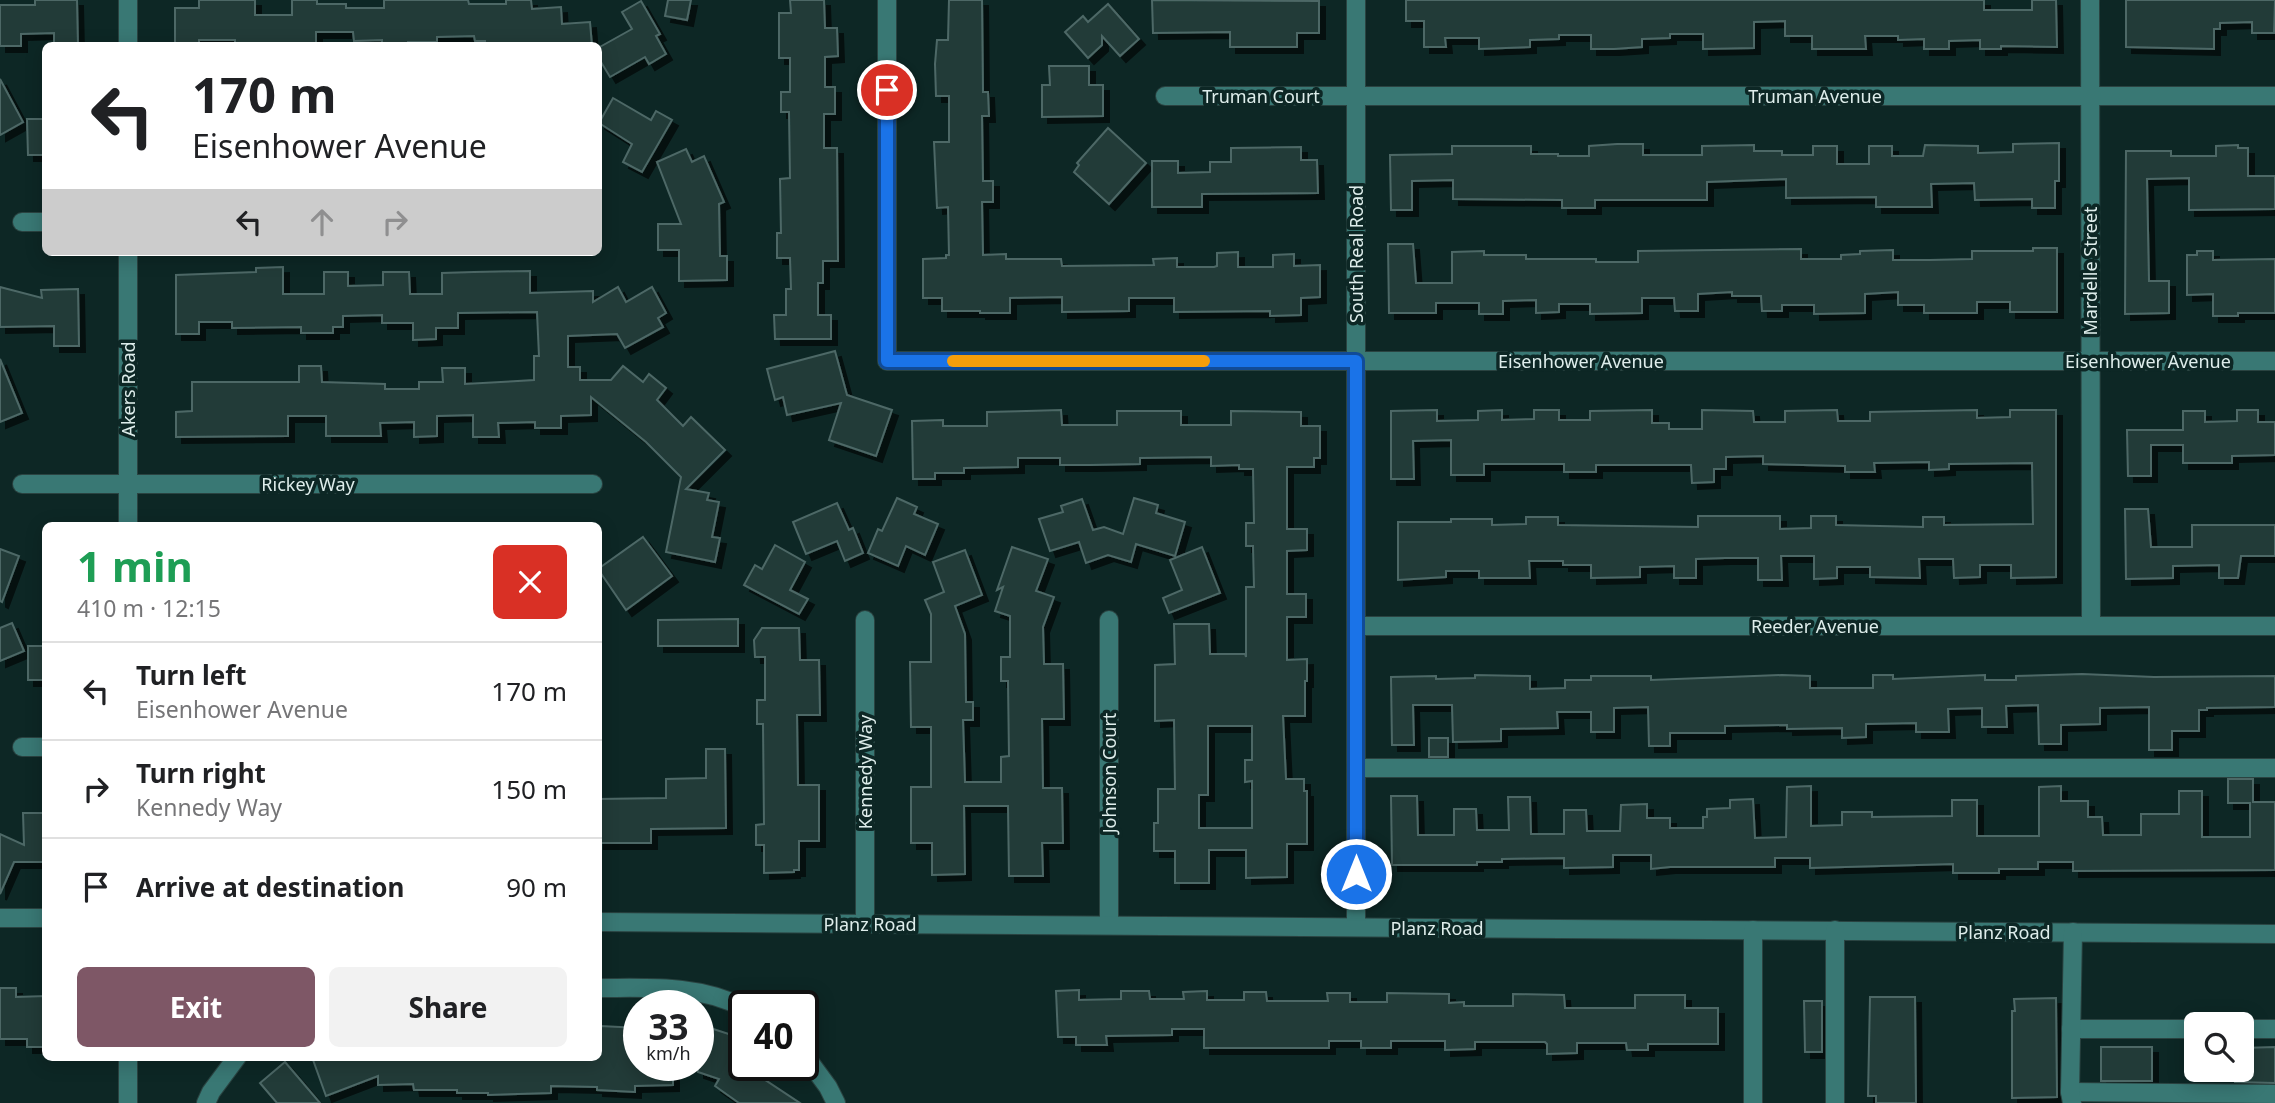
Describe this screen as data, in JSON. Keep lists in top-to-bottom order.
{
  "streets": {
    "street": [
      "Truman Court",
      "Truman Avenue",
      "South Real Road",
      "Mardelle Street",
      "Eisenhower Avenue",
      "Akers Road",
      "Rickey Way",
      "Reeder Avenue",
      "Kennedy Way",
      "Johnson Court",
      "Planz Road"
    ]
  },
  "crossings": [
    ["Truman Court", "Truman Avenue"],
    ["Truman Court", "South Real Road"],
    ["Truman Avenue", "South Real Road"],
    ["Truman Avenue", "Mardelle Street"],
    ["South Real Road", "Eisenhower Avenue"],
    ["South Real Road", "Reeder Avenue"],
    ["South Real Road", "Planz Road"],
    ["Mardelle Street", "Eisenhower Avenue"],
    ["Mardelle Street", "Reeder Avenue"],
    ["Akers Road", "Rickey Way"],
    ["Kennedy Way", "Planz Road"],
    ["Johnson Court", "Planz Road"]
  ],
  "page": {
    "turn": ["170 m", "Eisenhower Avenue"],
    "heading": ["1 min", "410 m · 12:15"],
    "list": [
      {
        "name": "Turn left",
        "note": "Eisenhower Avenue",
        "value": "170 m"
      },
      {
        "name": "Turn right",
        "note": "Kennedy Way",
        "value": "150 m"
      },
      {
        "name": "Arrive at destination",
        "value": "90 m"
      }
    ],
    "buttons": ["Exit", "Share"],
    "speed": "33 km/h",
    "limit": "40"
  }
}
